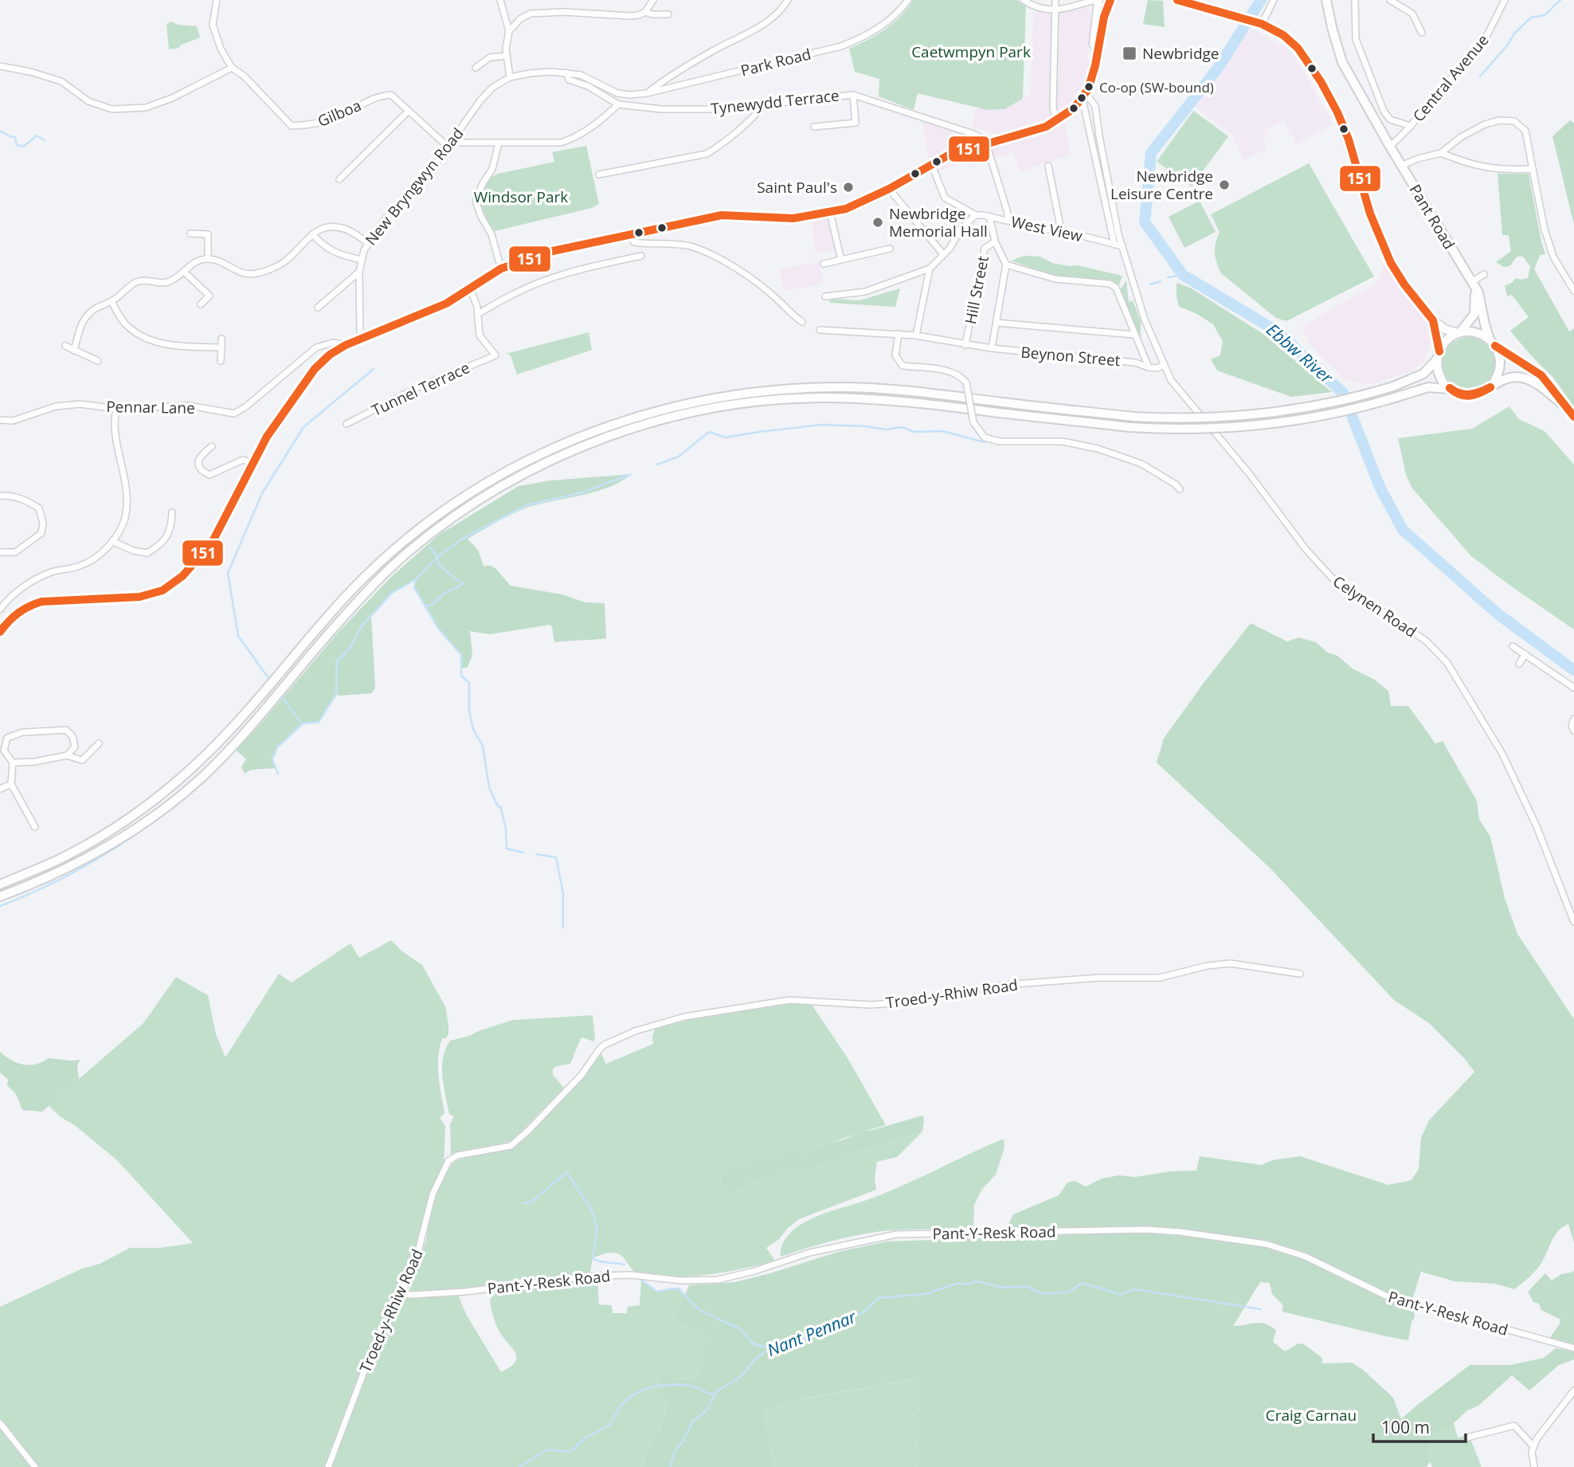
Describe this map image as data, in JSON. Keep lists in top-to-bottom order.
{
  "streets": {
    "main road": ["Pant Road"],
    "street": [
      "Park Road",
      "Central Avenue",
      "Tynewydd Terrace",
      "Gilboa",
      "New Bryngwyn Road",
      "West View",
      "Hill Street",
      "Beynon Street",
      "Tunnel Terrace",
      "Pennar Lane",
      "Celynen Road",
      "Troed-y-Rhiw Road",
      "Pant-Y-Resk Road"
    ]
  },
  "crossings": [
    ["Park Road", "New Bryngwyn Road"],
    ["Central Avenue", "Pant Road"],
    ["Tynewydd Terrace", "New Bryngwyn Road"],
    ["Gilboa", "New Bryngwyn Road"],
    ["West View", "Celynen Road"],
    ["Hill Street", "Beynon Street"],
    ["Troed-y-Rhiw Road", "Pant-Y-Resk Road"]
  ],
  "water": ["Ebbw River", "Nant Pennar"],
  "parks": ["Caetwmpyn Park", "Windsor Park", "Craig Carnau"],
  "places": {
    "transit": ["Newbridge"],
    "other": [
      "Co-op (SW-bound)",
      "Newbridge Leisure Centre",
      "Saint Paul's",
      "Newbridge Memorial Hall"
    ]
  },
  "lines": ["transit line 151"],
  "scale_bar": "100 m"
}
